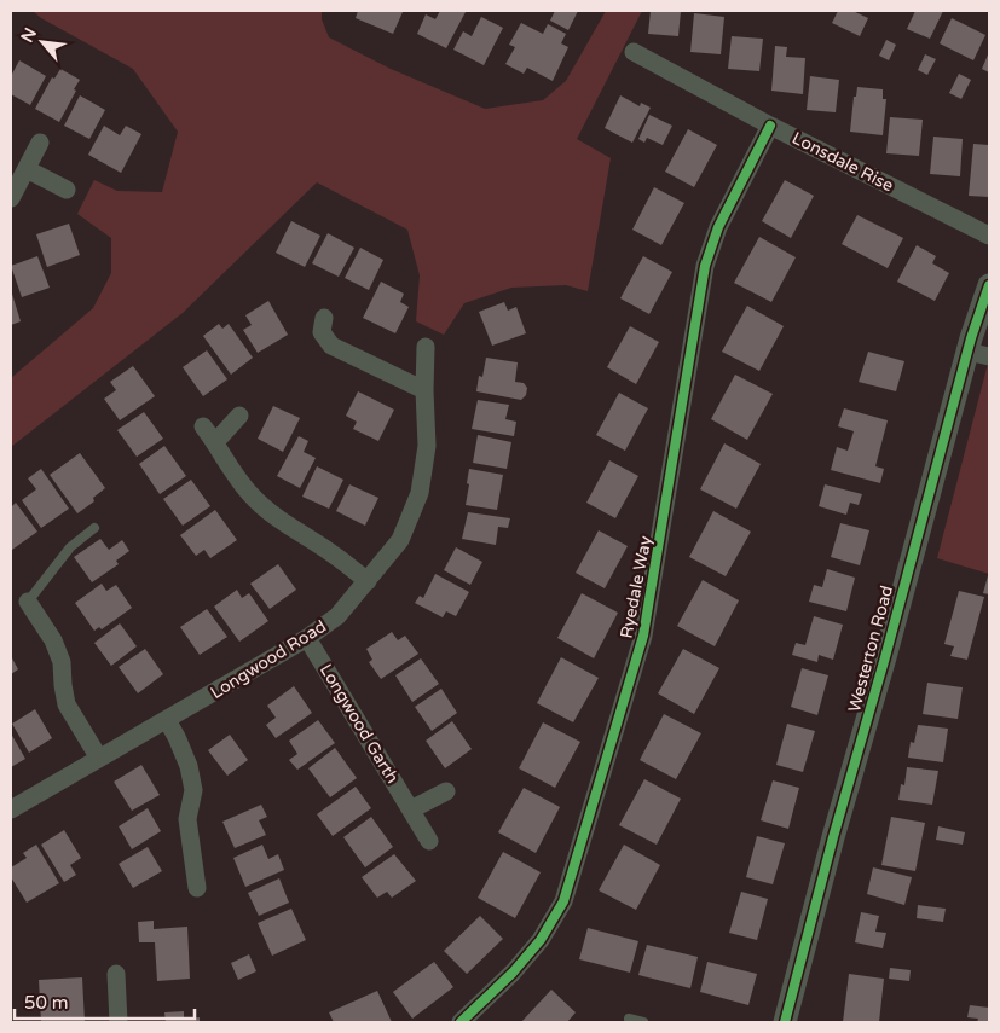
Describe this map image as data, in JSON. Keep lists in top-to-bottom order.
{
  "streets": {
    "street": [
      "Lonsdale Rise",
      "Ryedale Way",
      "Westerton Road",
      "Longwood Road",
      "Longwood Garth"
    ]
  },
  "crossings": [
    ["Lonsdale Rise", "Ryedale Way"],
    ["Longwood Road", "Longwood Garth"]
  ],
  "scale_bar": "50 m",
  "north": "top left"
}
